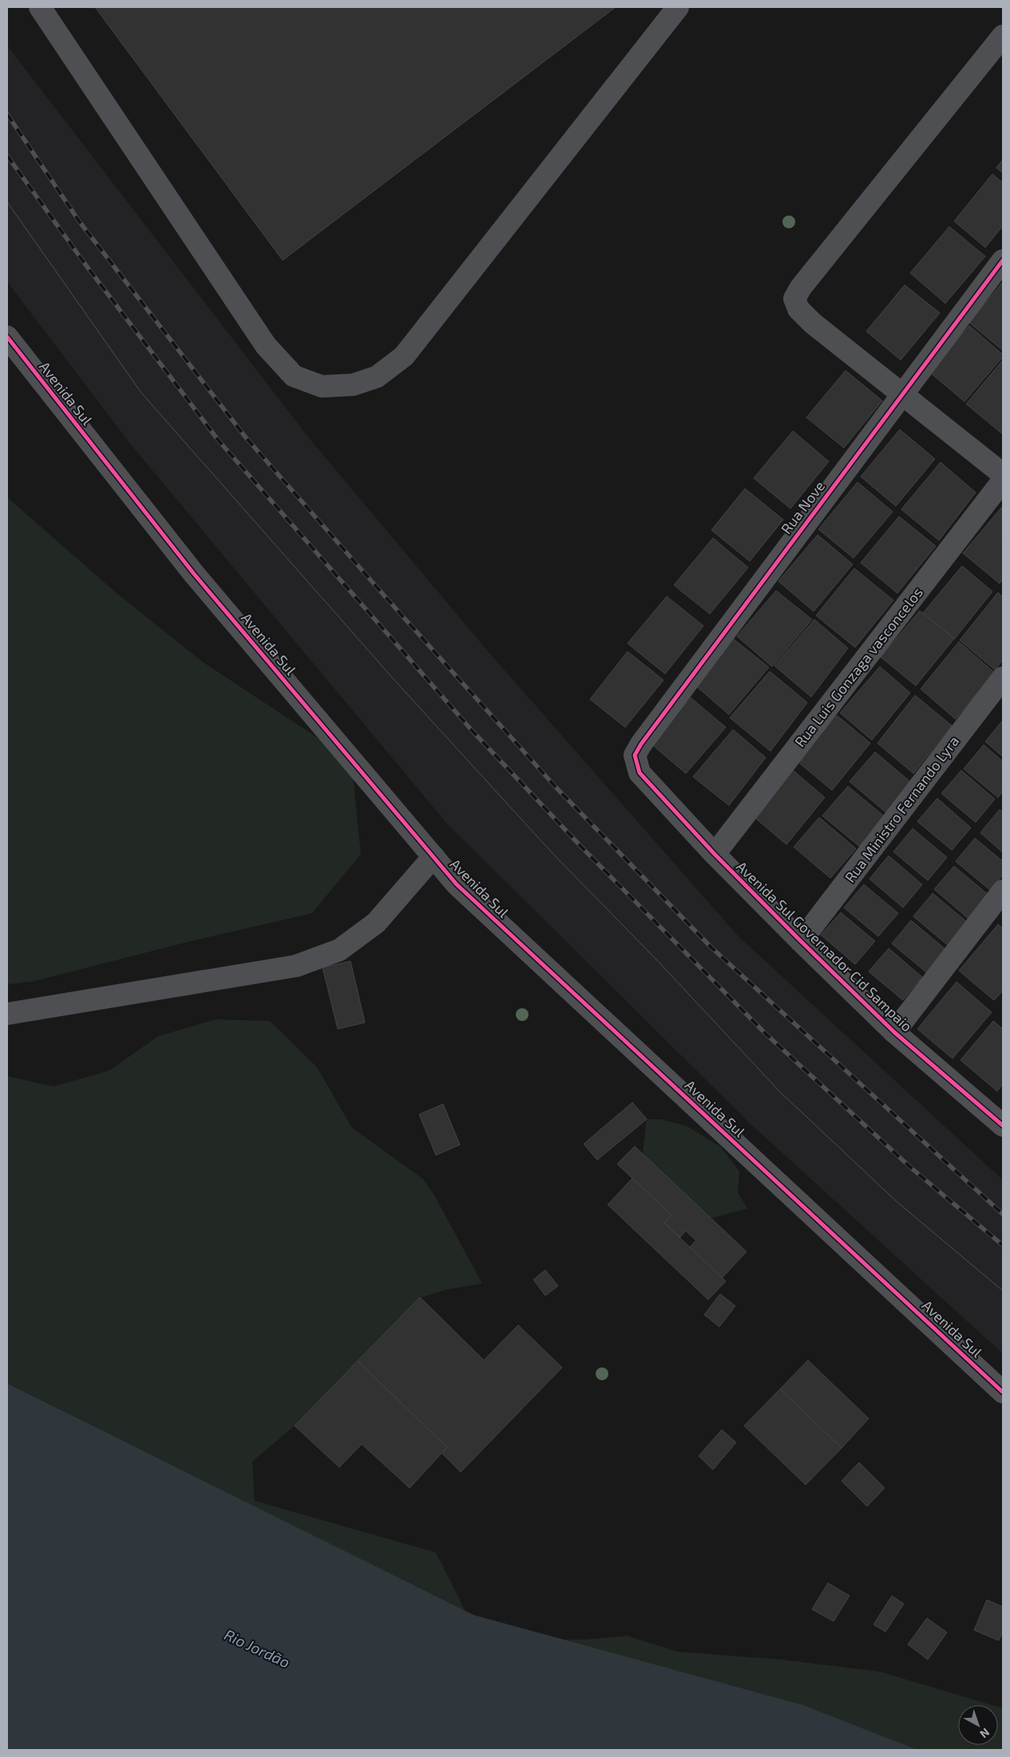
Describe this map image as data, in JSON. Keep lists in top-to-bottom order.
{
  "streets": {
    "street": [
      "Avenida Sul",
      "Rua Nove",
      "Rua Luis Gonzaga vasconcelos",
      "Rua Ministro Fernando Lyra",
      "Avenida Sul Governador Cid Sampaio"
    ]
  },
  "crossings": [
    ["Rua Nove", "Avenida Sul Governador Cid Sampaio"],
    ["Rua Luis Gonzaga vasconcelos", "Avenida Sul Governador Cid Sampaio"],
    ["Rua Ministro Fernando Lyra", "Avenida Sul Governador Cid Sampaio"]
  ],
  "water": ["Rio Jordão"],
  "north": "bottom right"
}
